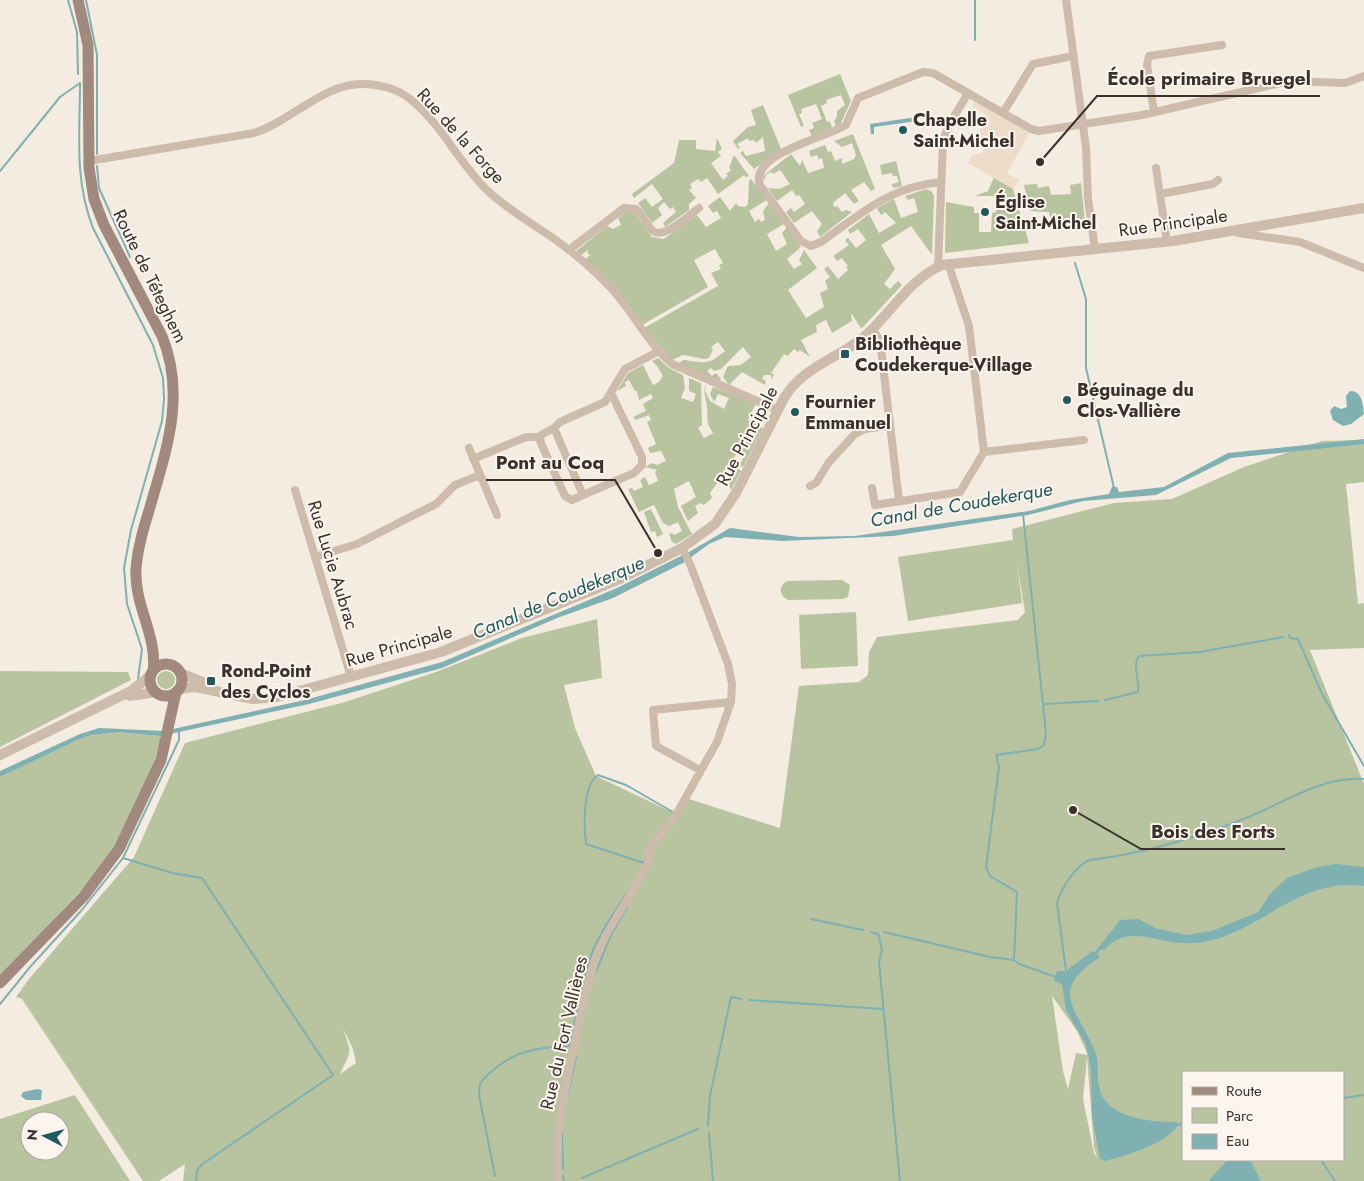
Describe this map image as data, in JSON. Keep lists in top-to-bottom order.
{
  "streets": {
    "main road": ["Route de Téteghem"],
    "street": [
      "Rue de la Forge",
      "Rue Principale",
      "Rue Lucie Aubrac",
      "Rue du Fort Vallières"
    ]
  },
  "crossings": [
    ["Rue de la Forge", "Rue Principale"],
    ["Rue de la Forge", "Route de Téteghem"],
    ["Rue Principale", "Route de Téteghem"],
    ["Rue Principale", "Rue Lucie Aubrac"],
    ["Rue Principale", "Rue du Fort Vallières"]
  ],
  "water": ["Canal de Coudekerque"],
  "places": {
    "other": [
      "Chapelle Saint-Michel",
      "École primaire Bruegel",
      "Église Saint-Michel",
      "Béguinage du Clos-Vallière",
      "Fournier Emmanuel",
      "Pont au Coq",
      "Bois des Forts"
    ],
    "transit": ["Bibliothèque Coudekerque-Village", "Rond-Point des Cyclos"]
  },
  "legend": ["Route", "Parc", "Eau"],
  "north": "left"
}
